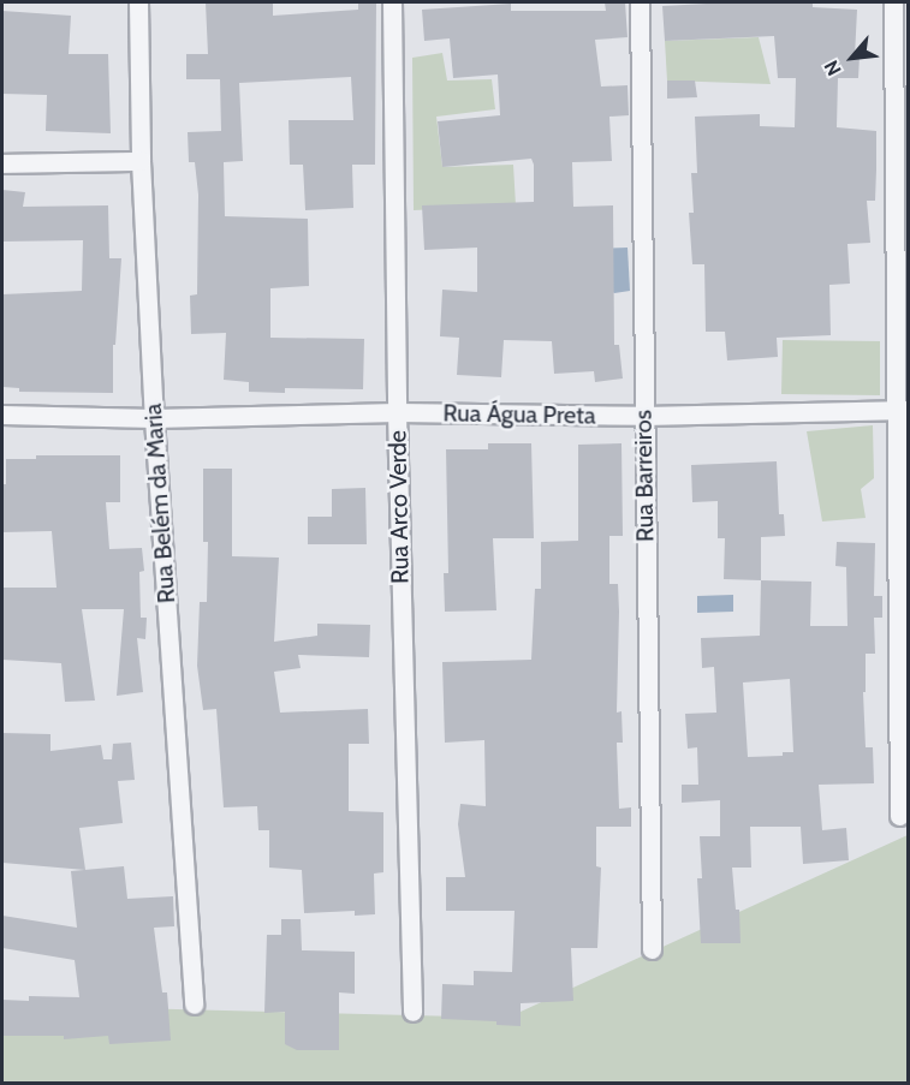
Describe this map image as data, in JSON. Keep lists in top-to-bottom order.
{
  "streets": {
    "street": [
      "Rua Água Preta",
      "Rua Barreiros",
      "Rua Belém da Maria",
      "Rua Arco Verde"
    ]
  },
  "crossings": [
    ["Rua Água Preta", "Rua Barreiros"],
    ["Rua Água Preta", "Rua Belém da Maria"],
    ["Rua Água Preta", "Rua Arco Verde"]
  ],
  "north": "bottom left"
}
